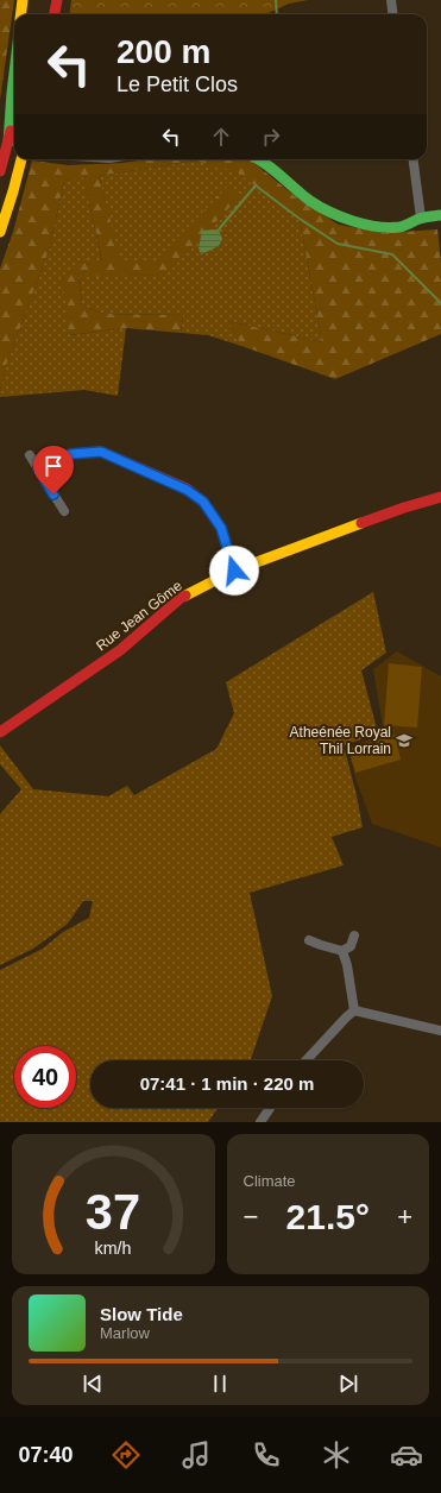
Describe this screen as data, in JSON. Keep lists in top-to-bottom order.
{
  "streets": {
    "main road": ["Rue Jean Gôme"]
  },
  "places": {
    "school or university": ["Atheénée Royal Thil Lorrain"]
  },
  "page": {
    "turn": ["200 m", "Le Petit Clos"],
    "limit": "40",
    "trip": "07:41 · 1 min · 220 m",
    "tile": "Climate",
    "heat": ["−", "21.5°", "+"],
    "song": ["Slow Tide", "Marlow"],
    "tabs": "07:40",
    "gauge": ["37", "km/h"]
  }
}
